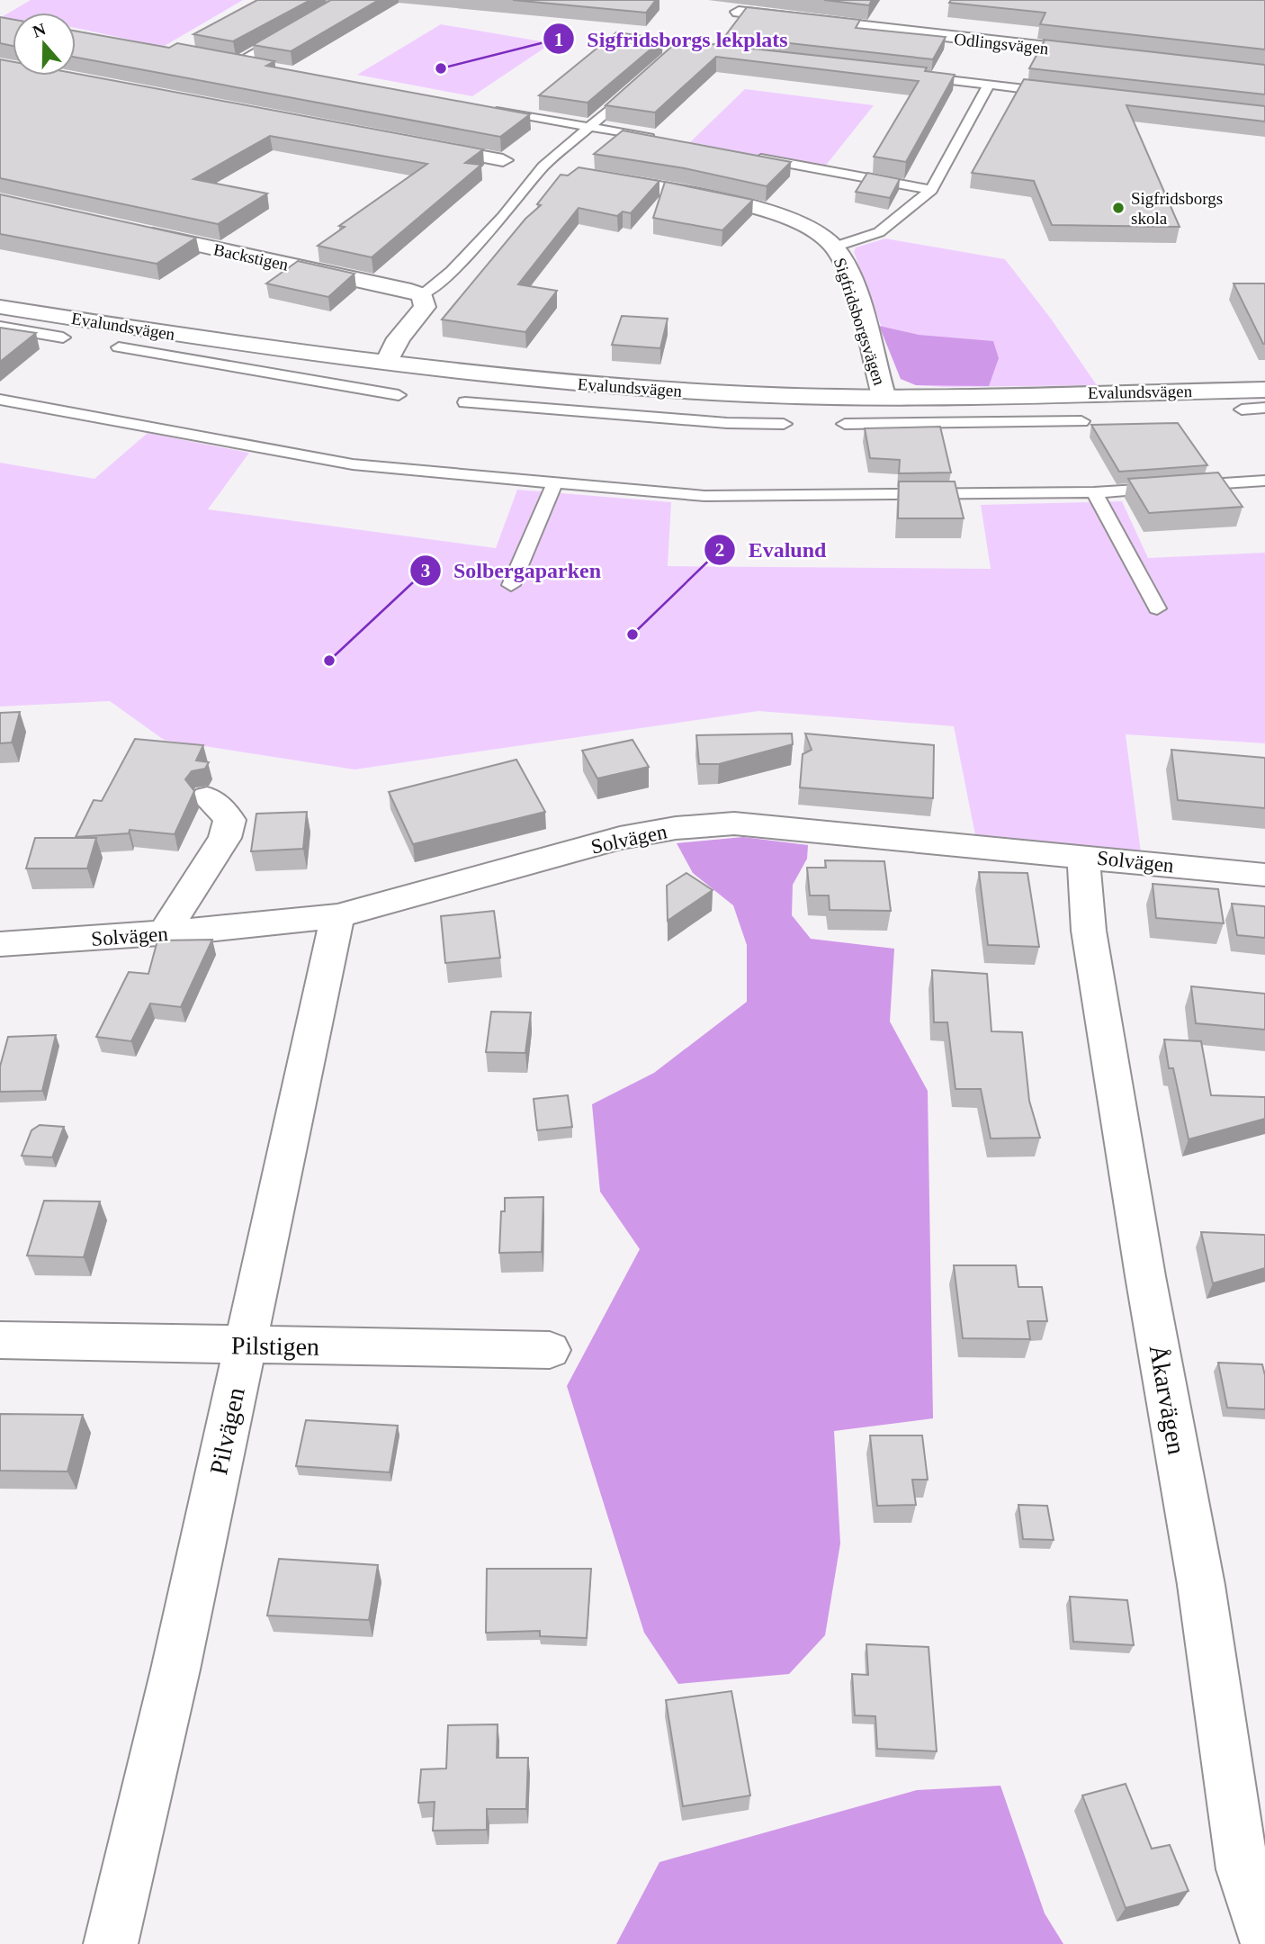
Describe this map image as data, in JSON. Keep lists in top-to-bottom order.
{
  "streets": {
    "street": [
      "Odlingsvägen",
      "Backstigen",
      "Sigfridsborgsvägen",
      "Evalundsvägen",
      "Solvägen",
      "Pilstigen",
      "Åkarvägen",
      "Pilvägen"
    ]
  },
  "crossings": [
    ["Sigfridsborgsvägen", "Evalundsvägen"],
    ["Solvägen", "Åkarvägen"],
    ["Solvägen", "Pilvägen"],
    ["Pilstigen", "Pilvägen"]
  ],
  "places": [
    "Sigfridsborgs lekplats",
    "Sigfridsborgs skola",
    "Evalund",
    "Solbergaparken"
  ],
  "north": "top"
}
